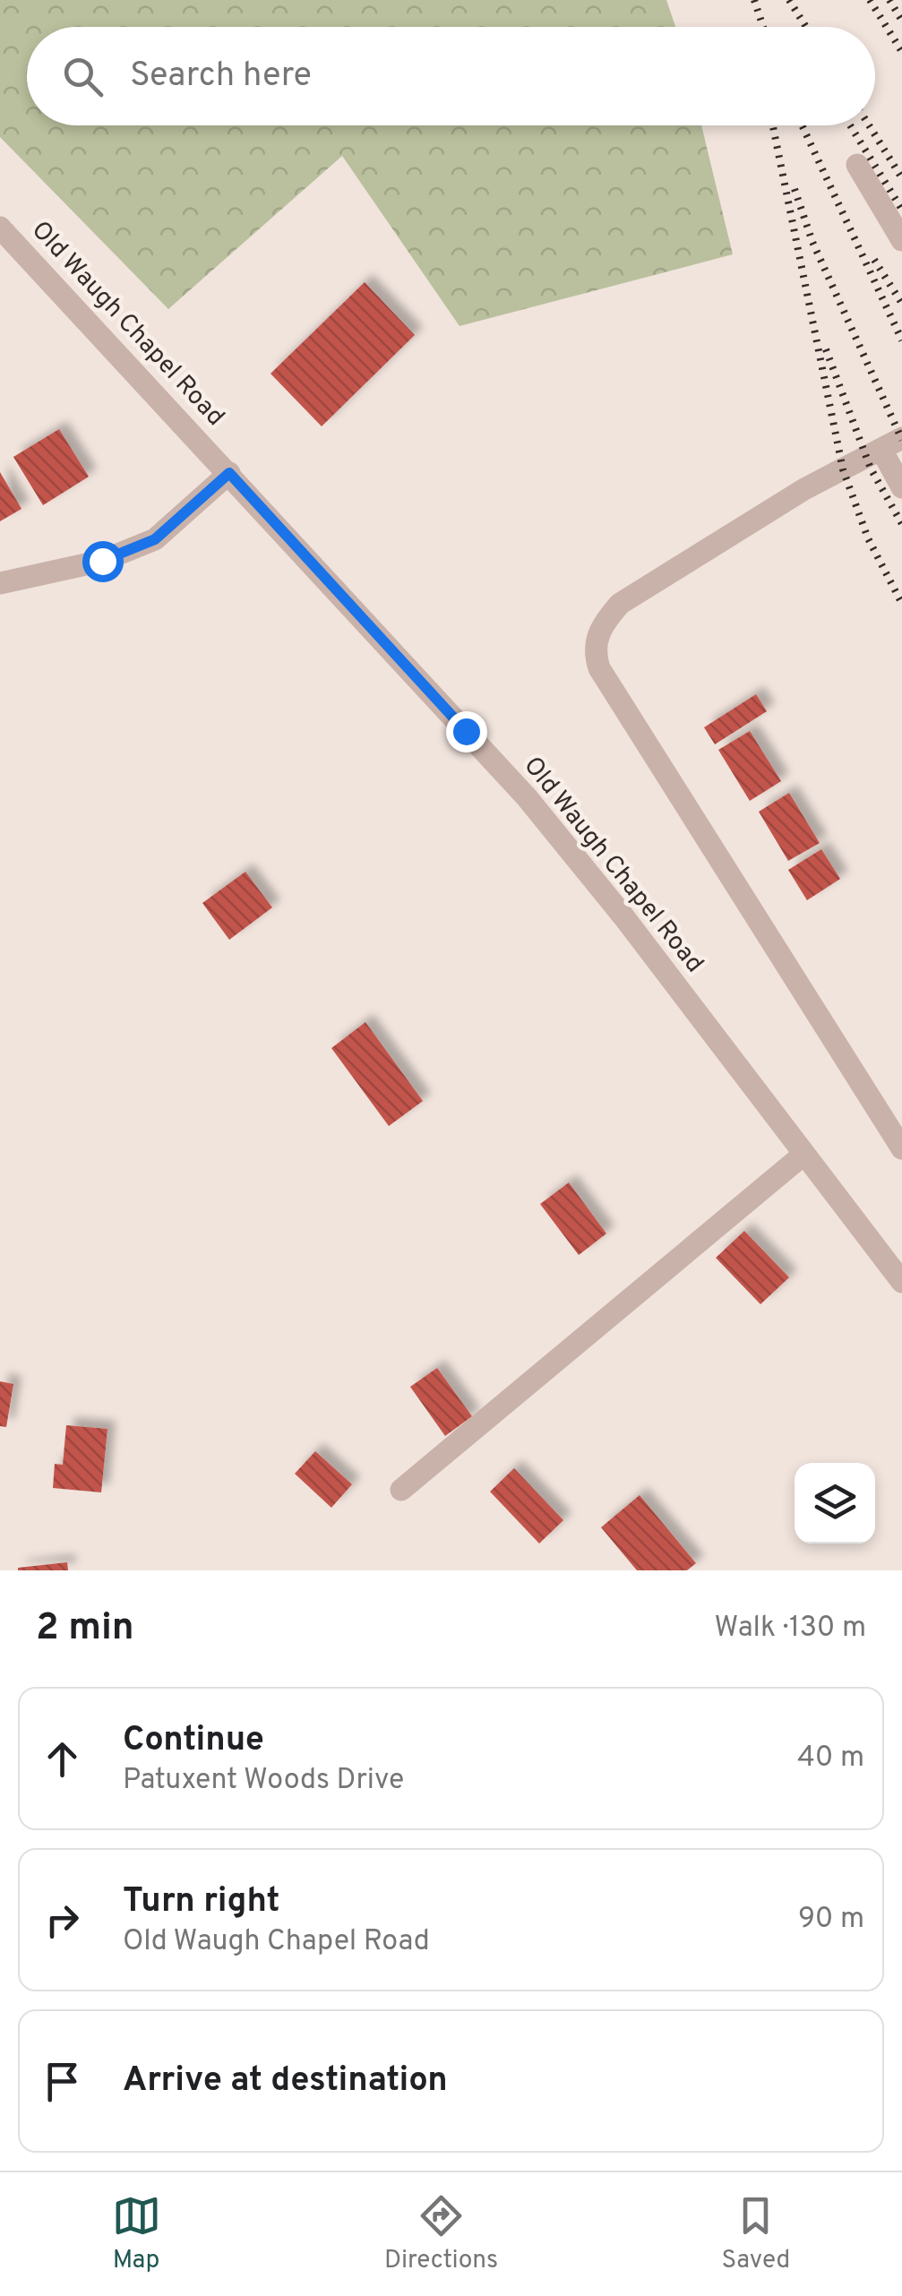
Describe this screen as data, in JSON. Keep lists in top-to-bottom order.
{
  "streets": {
    "street": ["Old Waugh Chapel Road"]
  },
  "page": {
    "search": "Search here",
    "heading": ["2 min", "Walk · 130 m"],
    "list": [
      ["Continue", "Patuxent Woods Drive", "40 m"],
      ["Turn right", "Old Waugh Chapel Road", "90 m"],
      "Arrive at destination"
    ],
    "nav": ["Map", "Directions", "Saved"]
  }
}
